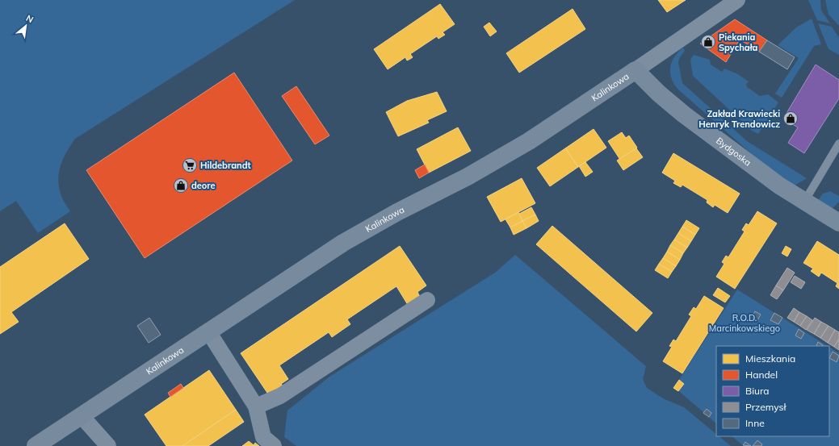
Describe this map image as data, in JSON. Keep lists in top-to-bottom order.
{
  "streets": {
    "street": ["Kalinkowa", "Bydgoska"]
  },
  "crossings": [
    ["Kalinkowa", "Bydgoska"]
  ],
  "parks": ["R.O.D. Marcinkowskiego"],
  "places": {
    "shop": ["Piekania Spychała", "Zakład Krawiecki Henryk Trendowicz", "deore"],
    "supermarket": ["Hildebrandt"]
  },
  "legend": [
    "Mieszkania",
    "Handel",
    "Biura",
    "Przemysł",
    "Inne"
  ],
  "north": "top right"
}
